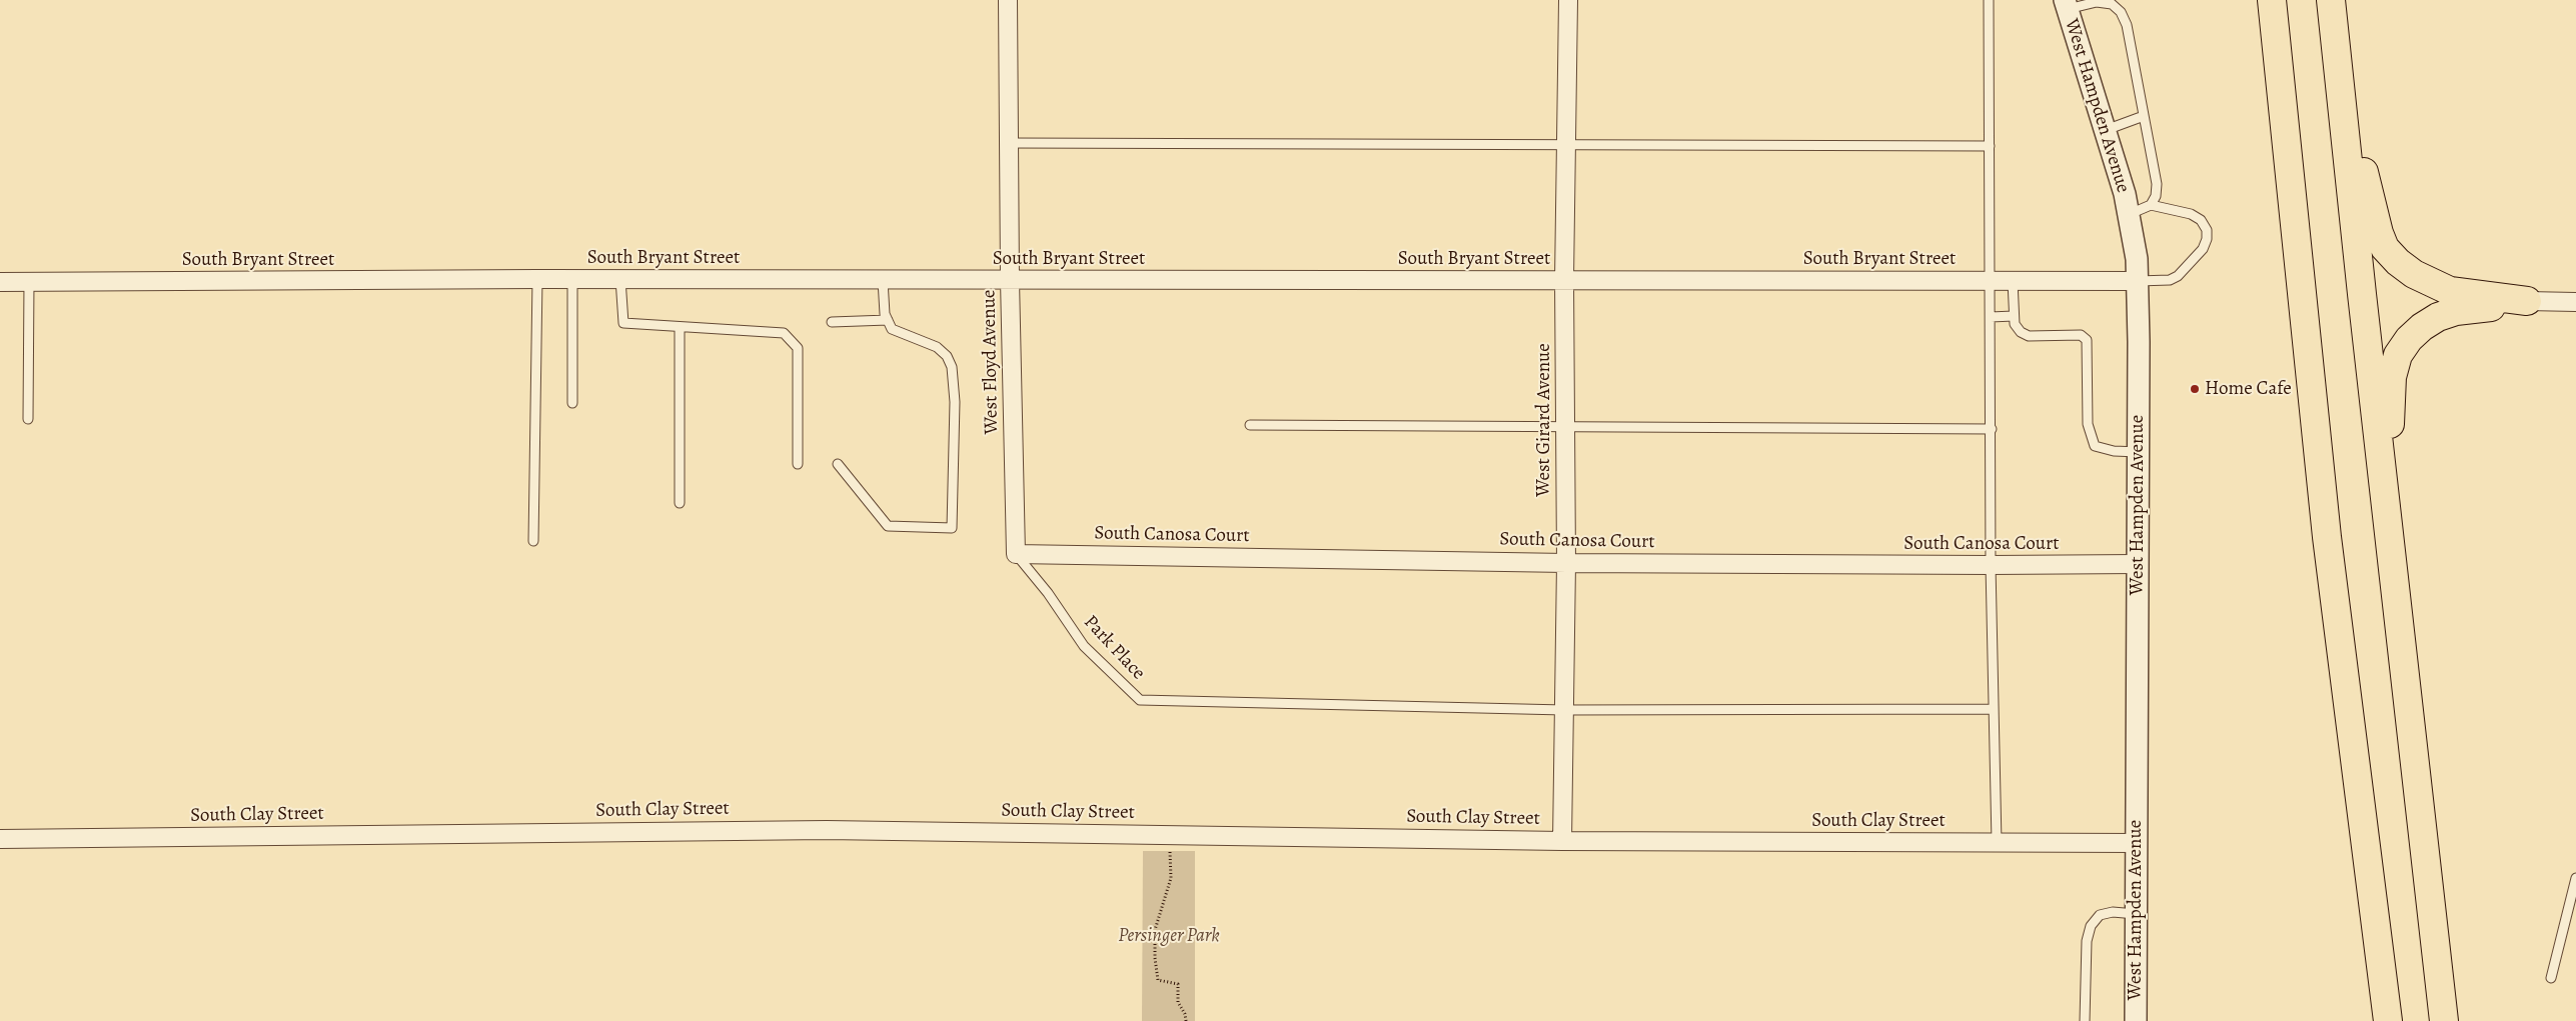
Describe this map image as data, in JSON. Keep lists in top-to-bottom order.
{
  "streets": {
    "street": [
      "West Hampden Avenue",
      "South Bryant Street",
      "West Floyd Avenue",
      "West Girard Avenue",
      "South Canosa Court",
      "South Clay Street"
    ],
    "lane": ["Park Place"]
  },
  "crossings": [
    ["West Hampden Avenue", "South Bryant Street"],
    ["West Hampden Avenue", "South Canosa Court"],
    ["West Hampden Avenue", "South Clay Street"],
    ["South Bryant Street", "West Floyd Avenue"],
    ["South Bryant Street", "West Girard Avenue"],
    ["West Floyd Avenue", "South Canosa Court"],
    ["West Floyd Avenue", "Park Place"],
    ["West Girard Avenue", "South Canosa Court"],
    ["West Girard Avenue", "Park Place"],
    ["West Girard Avenue", "South Clay Street"],
    ["South Canosa Court", "Park Place"]
  ],
  "parks": ["Persinger Park"],
  "places": ["Home Cafe"]
}
